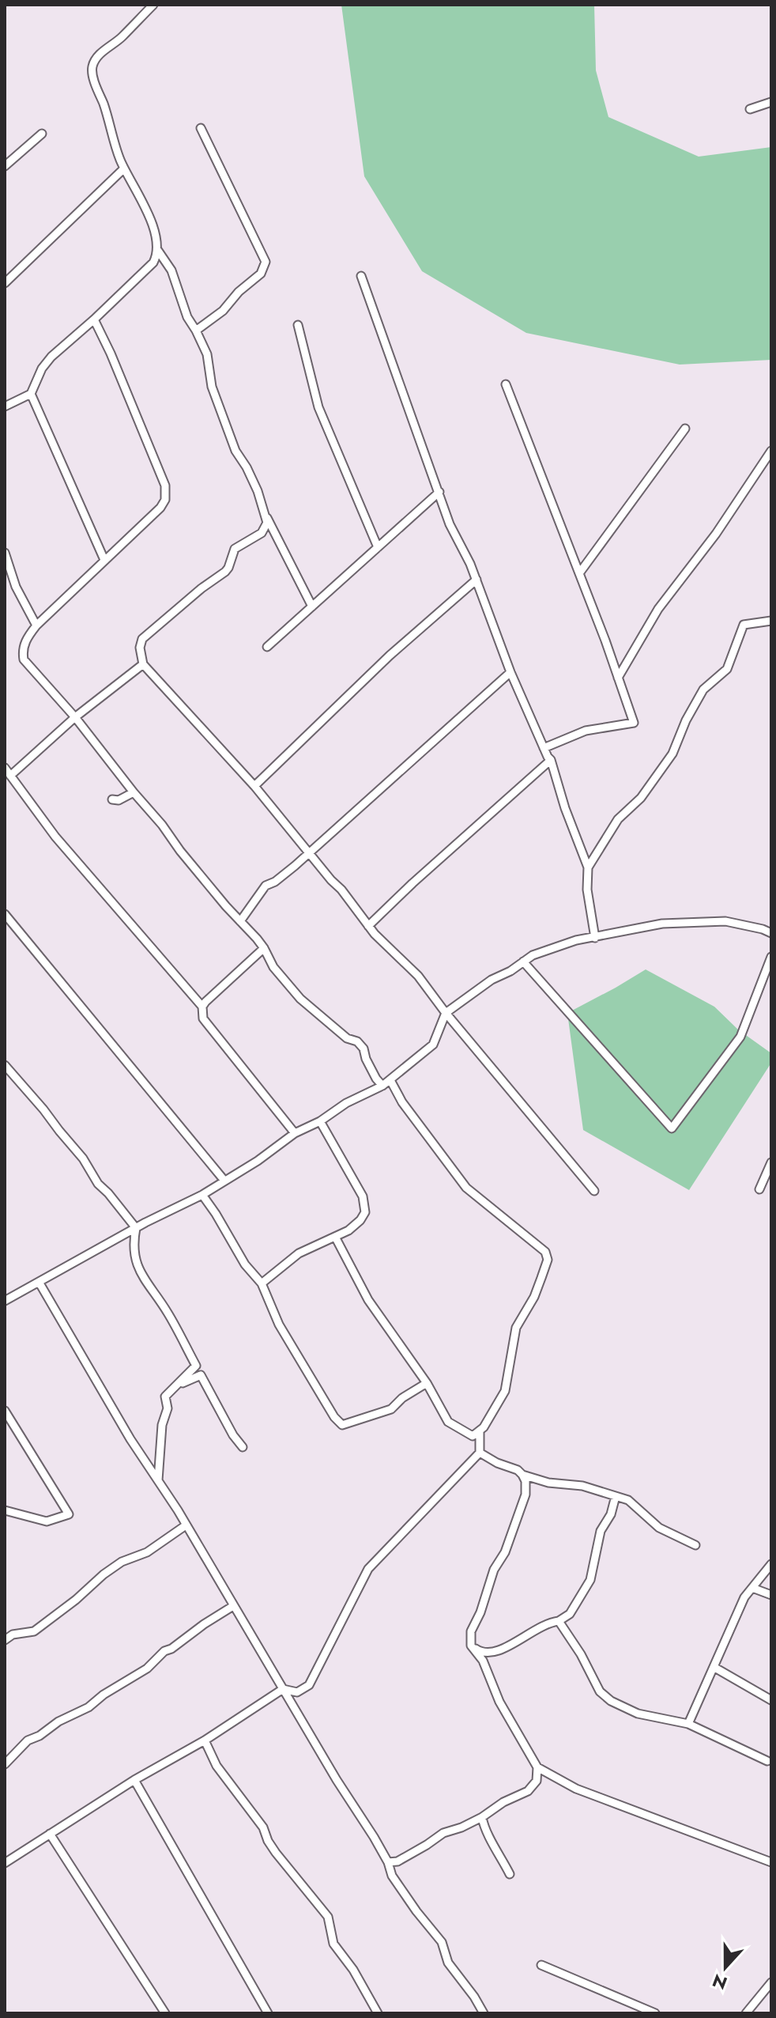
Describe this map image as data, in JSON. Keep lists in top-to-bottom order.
{
  "north": "bottom"
}
